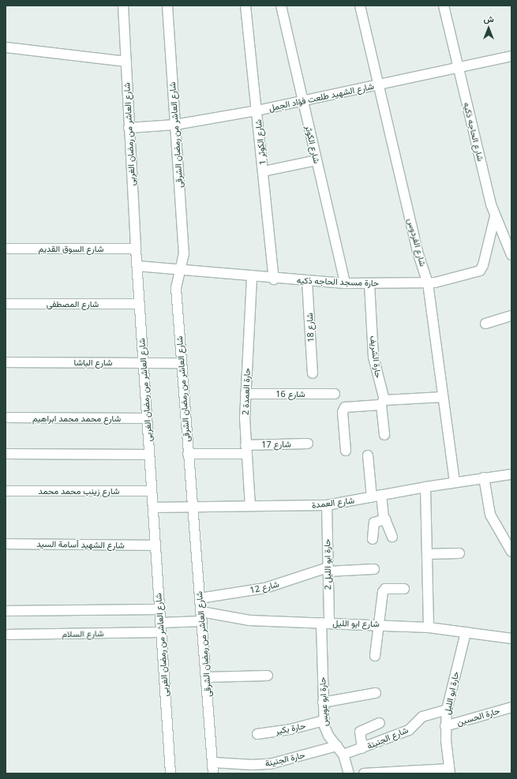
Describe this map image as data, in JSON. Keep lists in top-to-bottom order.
{
  "streets": {
    "street": [
      "شارع الشهيد طلعت فؤاد الجمل",
      "شارع الحاجه ذكيه",
      "شارع العاشر من رمضان الغربى",
      "شارع العاشر من رمضان الشرقى",
      "شارع الكوثر 1",
      "شارع الكوثر",
      "شارع الفردوس",
      "شارع السوق القديم",
      "حارة مسجد الحاجه ذكيه",
      "شارع المصطفى",
      "شارع 18",
      "حارة الشريف",
      "شارع الباشا",
      "حارة العمدة 2",
      "شارع 16",
      "شارع محمد محمد ابراهيم",
      "شارع 17",
      "شارع زينب محمد محمد",
      "شارع العمدة",
      "شارع الشهيد أسامة السيد",
      "حارة ابو الليل 2",
      "شارع 12",
      "شارع ابو الليل",
      "شارع السلام",
      "حارة ابو الليل",
      "حارة ابو عويس",
      "حارة الحسين",
      "حارة بكير",
      "شارع الجنينة",
      "حارة الجنينة"
    ]
  },
  "crossings": [
    ["شارع الشهيد طلعت فؤاد الجمل", "شارع الحاجه ذكيه"],
    ["شارع الشهيد طلعت فؤاد الجمل", "شارع العاشر من رمضان الغربى"],
    ["شارع الشهيد طلعت فؤاد الجمل", "شارع العاشر من رمضان الشرقى"],
    ["شارع الشهيد طلعت فؤاد الجمل", "شارع الكوثر 1"],
    ["شارع الشهيد طلعت فؤاد الجمل", "شارع الكوثر"],
    ["شارع الشهيد طلعت فؤاد الجمل", "شارع الفردوس"],
    ["شارع الحاجه ذكيه", "حارة مسجد الحاجه ذكيه"],
    ["شارع العاشر من رمضان الغربى", "شارع السوق القديم"],
    ["شارع العاشر من رمضان الغربى", "حارة مسجد الحاجه ذكيه"],
    ["شارع العاشر من رمضان الغربى", "شارع المصطفى"],
    ["شارع العاشر من رمضان الغربى", "شارع الباشا"],
    ["شارع العاشر من رمضان الغربى", "شارع محمد محمد ابراهيم"],
    ["شارع العاشر من رمضان الغربى", "شارع زينب محمد محمد"],
    ["شارع العاشر من رمضان الغربى", "شارع العمدة"],
    ["شارع العاشر من رمضان الغربى", "شارع الشهيد أسامة السيد"],
    ["شارع العاشر من رمضان الغربى", "شارع ابو الليل"],
    ["شارع العاشر من رمضان الغربى", "شارع السلام"],
    ["شارع العاشر من رمضان الشرقى", "حارة مسجد الحاجه ذكيه"],
    ["شارع العاشر من رمضان الشرقى", "شارع الباشا"],
    ["شارع العاشر من رمضان الشرقى", "شارع 17"],
    ["شارع العاشر من رمضان الشرقى", "شارع العمدة"],
    ["شارع العاشر من رمضان الشرقى", "شارع 12"],
    ["شارع العاشر من رمضان الشرقى", "شارع ابو الليل"],
    ["شارع العاشر من رمضان الشرقى", "حارة الجنينة"],
    ["شارع الكوثر 1", "حارة مسجد الحاجه ذكيه"],
    ["شارع الكوثر", "حارة مسجد الحاجه ذكيه"],
    ["شارع الفردوس", "حارة مسجد الحاجه ذكيه"],
    ["شارع الفردوس", "شارع العمدة"],
    ["حارة مسجد الحاجه ذكيه", "شارع 18"],
    ["حارة مسجد الحاجه ذكيه", "حارة الشريف"],
    ["حارة مسجد الحاجه ذكيه", "حارة العمدة 2"],
    ["حارة العمدة 2", "شارع 16"],
    ["حارة العمدة 2", "شارع 17"],
    ["حارة العمدة 2", "شارع العمدة"],
    ["شارع العمدة", "حارة ابو الليل 2"],
    ["حارة ابو الليل 2", "شارع 12"],
    ["حارة ابو الليل 2", "شارع ابو الليل"],
    ["حارة ابو الليل 2", "حارة ابو عويس"],
    ["شارع ابو الليل", "حارة ابو الليل"],
    ["شارع ابو الليل", "حارة ابو عويس"],
    ["حارة ابو الليل", "حارة الحسين"],
    ["حارة ابو الليل", "شارع الجنينة"],
    ["حارة ابو عويس", "حارة بكير"],
    ["حارة ابو عويس", "شارع الجنينة"],
    ["حارة ابو عويس", "حارة الجنينة"]
  ],
  "north": "top"
}
